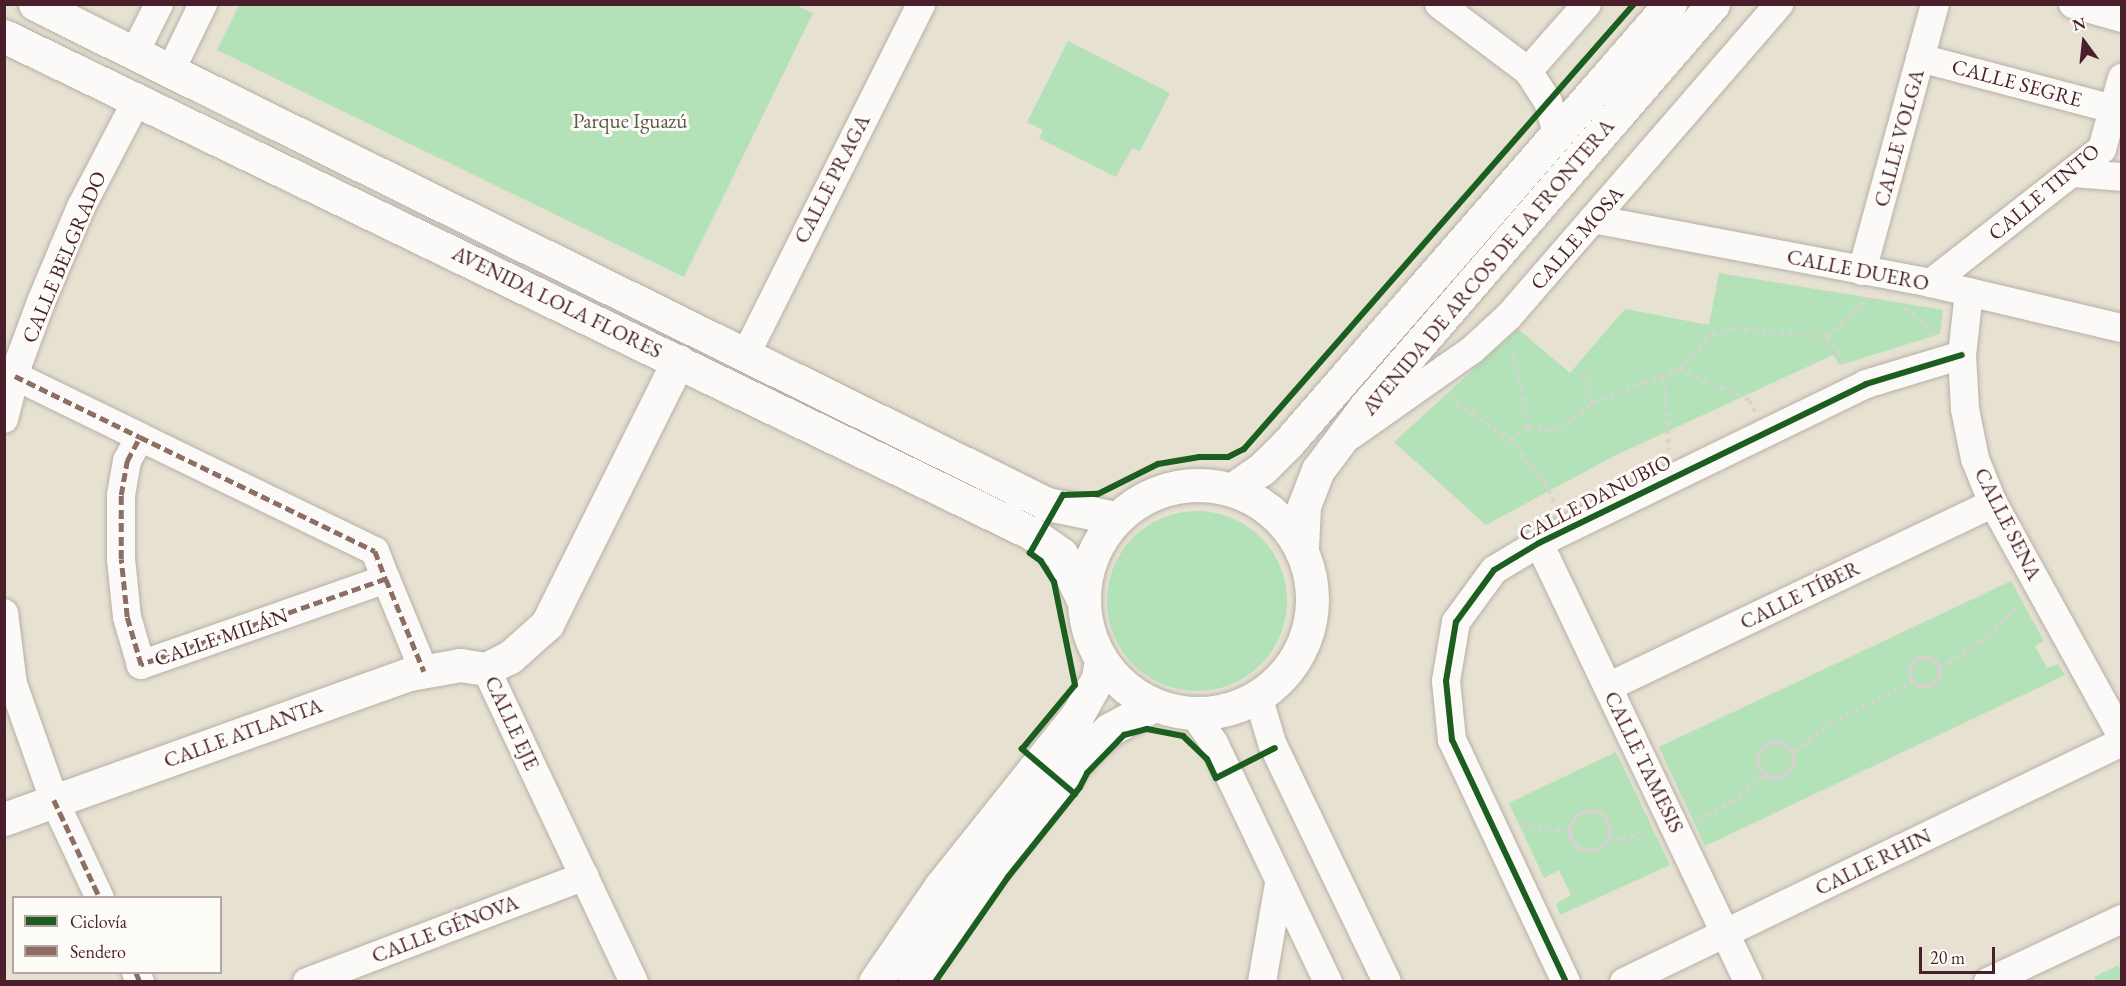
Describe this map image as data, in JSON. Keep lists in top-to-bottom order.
{
  "streets": {
    "main road": [
      "AVENIDA DE ARCOS DE LA FRONTERA",
      "AVENIDA LOLA FLORES",
      "CALLE EJE",
      "CALLE ATLANTA"
    ],
    "street": [
      "CALLE SEGRE",
      "CALLE VOLGA",
      "CALLE PRAGA",
      "CALLE TINTO",
      "CALLE MOSA",
      "CALLE BELGRADO",
      "CALLE DUERO",
      "CALLE DANUBIO",
      "CALLE SENA",
      "CALLE TÍBER",
      "CALLE MILÁN",
      "CALLE TAMESIS",
      "CALLE RHIN",
      "CALLE GÉNOVA"
    ]
  },
  "crossings": [
    ["CALLE SEGRE", "CALLE VOLGA"],
    ["CALLE SEGRE", "CALLE TINTO"],
    ["CALLE VOLGA", "CALLE DUERO"],
    ["CALLE PRAGA", "AVENIDA LOLA FLORES"],
    ["CALLE TINTO", "CALLE DUERO"],
    ["CALLE MOSA", "AVENIDA DE ARCOS DE LA FRONTERA"],
    ["CALLE MOSA", "CALLE DUERO"],
    ["CALLE BELGRADO", "AVENIDA LOLA FLORES"],
    ["CALLE DUERO", "CALLE SENA"],
    ["AVENIDA LOLA FLORES", "CALLE EJE"],
    ["CALLE DANUBIO", "CALLE SENA"],
    ["CALLE DANUBIO", "CALLE TAMESIS"],
    ["CALLE SENA", "CALLE TÍBER"],
    ["CALLE TÍBER", "CALLE TAMESIS"],
    ["CALLE EJE", "CALLE ATLANTA"],
    ["CALLE EJE", "CALLE GÉNOVA"],
    ["CALLE TAMESIS", "CALLE RHIN"]
  ],
  "parks": ["Parque Iguazú"],
  "legend": ["Ciclovía", "Sendero"],
  "scale_bar": "20 m",
  "north": "top"
}
